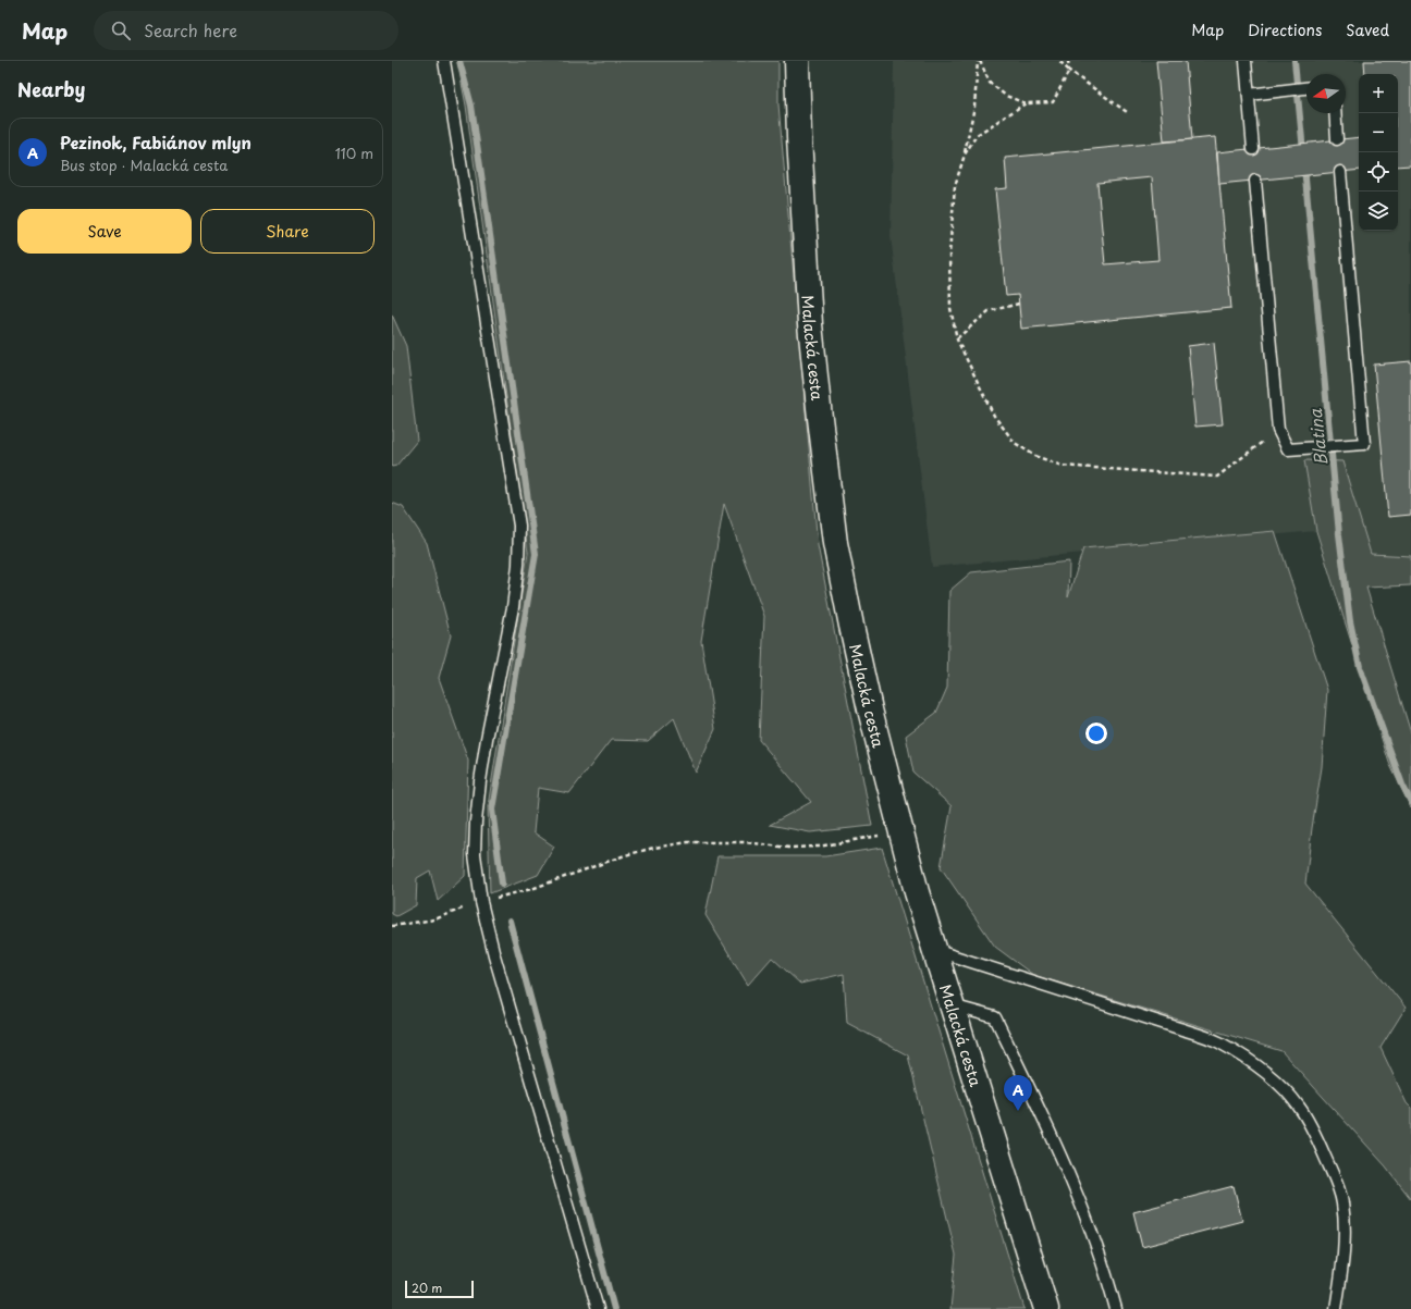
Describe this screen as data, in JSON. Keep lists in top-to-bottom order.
{
  "streets": {
    "main road": ["Malacká cesta"]
  },
  "water": ["Blatina"],
  "scale_bar": "20 m",
  "north": "left",
  "page": {
    "header": "Map",
    "search": "Search here",
    "nav": ["Map", "Directions", "Saved"],
    "heading": "Nearby",
    "map_buttons": ["+", "−"],
    "list": [
      {
        "mark": "A",
        "name": "Pezinok, Fabiánov mlyn",
        "note": "Bus stop · Malacká cesta",
        "value": "110 m"
      }
    ],
    "buttons": ["Save", "Share"],
    "pins": "A",
    "scale": "20 m"
  }
}
